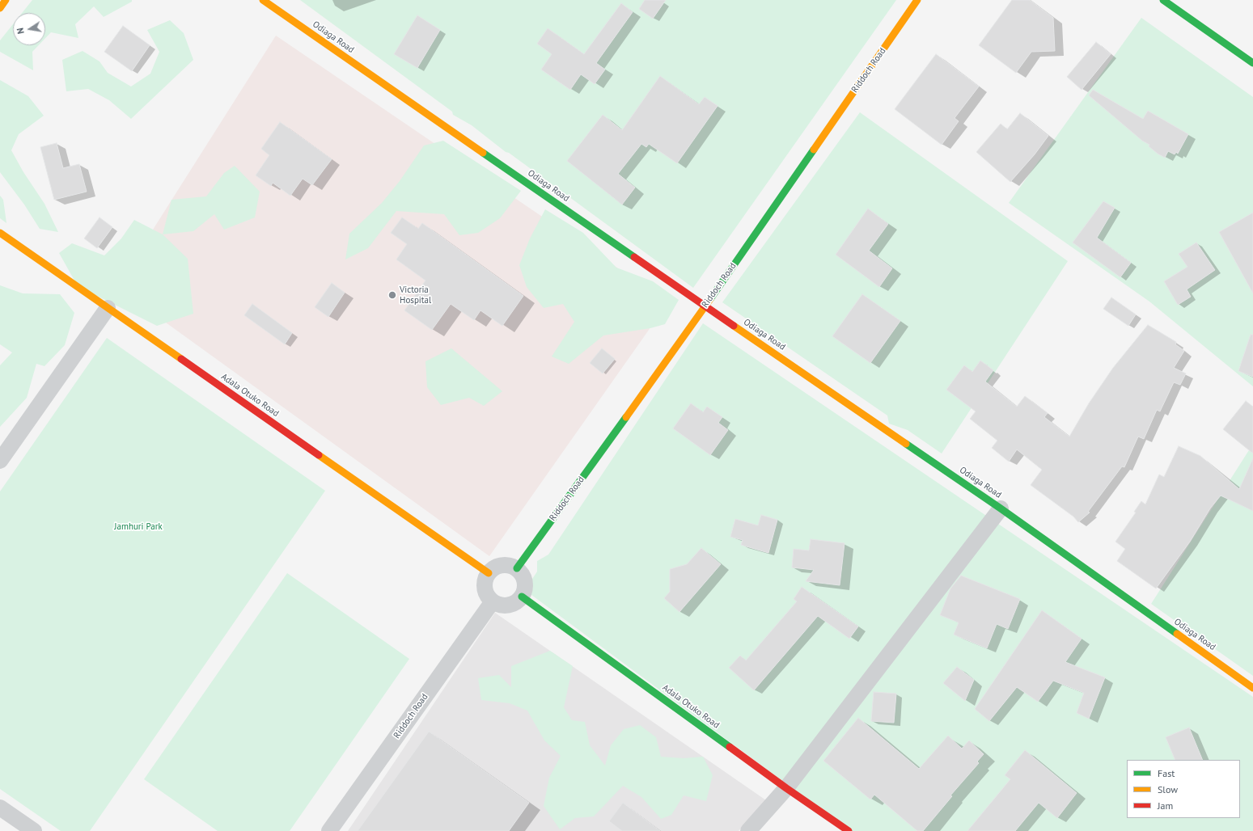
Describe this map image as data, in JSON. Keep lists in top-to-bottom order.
{
  "streets": {
    "street": ["Odiaga Road", "Riddoch Road", "Adala Otuko Road"]
  },
  "crossings": [
    ["Odiaga Road", "Riddoch Road"],
    ["Riddoch Road", "Adala Otuko Road"]
  ],
  "parks": ["Jamhuri Park"],
  "places": ["Victoria Hospital"],
  "legend": ["Fast", "Slow", "Jam"],
  "north": "left"
}
